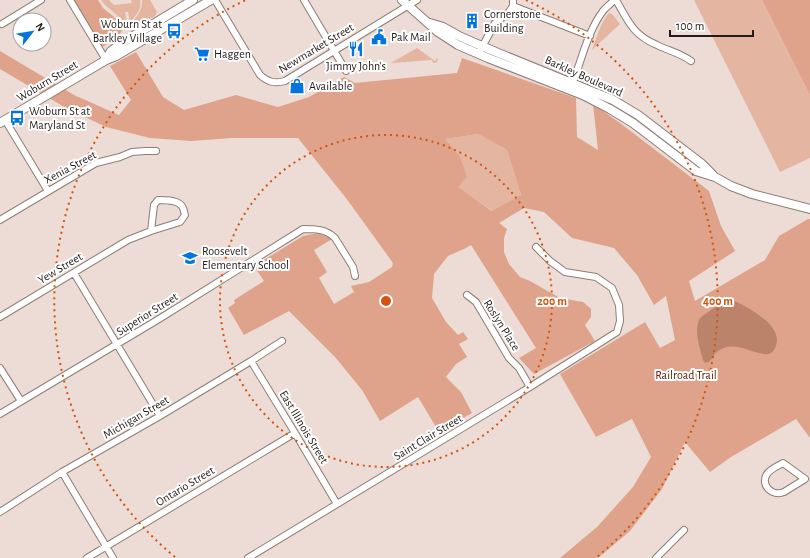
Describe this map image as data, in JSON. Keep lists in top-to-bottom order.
{
  "streets": {
    "main road": ["Barkley Boulevard", "Woburn Street"],
    "street": [
      "Newmarket Street",
      "Xenia Street",
      "Yew Street",
      "Superior Street",
      "Roslyn Place",
      "Michigan Street",
      "East Illinois Street",
      "Saint Clair Street",
      "Ontario Street"
    ]
  },
  "crossings": [
    ["Newmarket Street", "Barkley Boulevard"],
    ["Roslyn Place", "Saint Clair Street"],
    ["Michigan Street", "East Illinois Street"],
    ["East Illinois Street", "Saint Clair Street"],
    ["East Illinois Street", "Ontario Street"]
  ],
  "parks": ["Railroad Trail"],
  "places": {
    "building": ["Cornerstone Building"],
    "bus stop": ["Woburn St at Barkley Village", "Woburn St at Maryland St"],
    "public building": ["Pak Mail"],
    "restaurant": ["Jimmy John's"],
    "supermarket": ["Haggen"],
    "shop": ["Available"],
    "school or university": ["Roosevelt Elementary School"]
  },
  "scale_bar": "100 m",
  "north": "top right",
  "rings": ["200 m", "400 m"]
}
